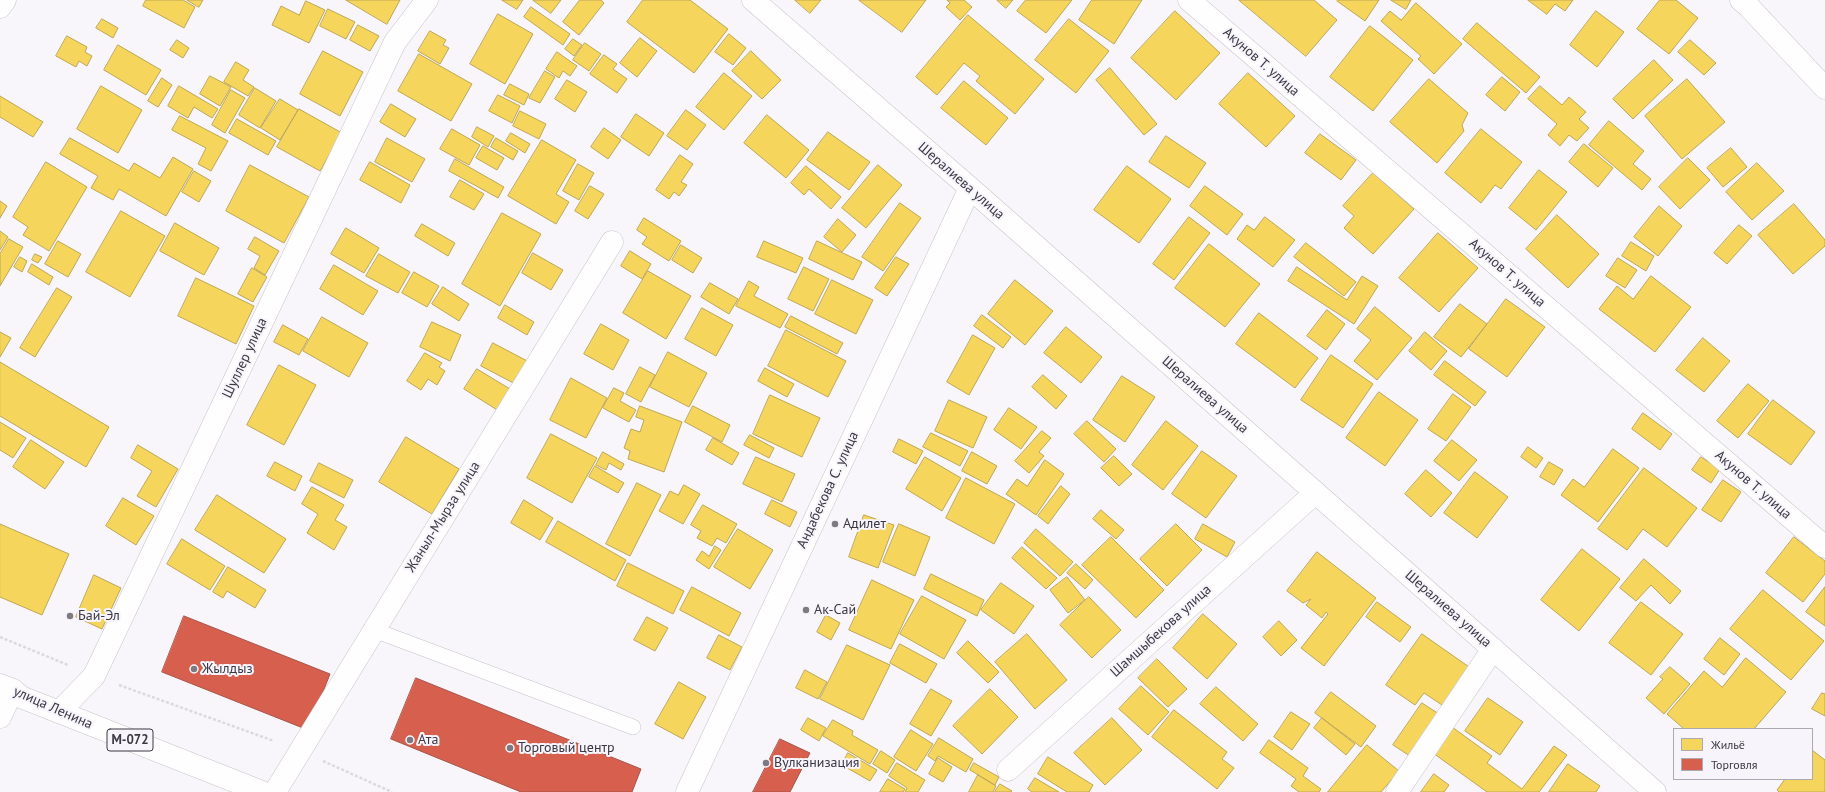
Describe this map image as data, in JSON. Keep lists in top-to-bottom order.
{
  "streets": {
    "street": [
      "Акунов Т. улица",
      "Шералиева улица",
      "Шуллер улица",
      "Андабекова С. улица",
      "Жаныл-Мырза улица",
      "Шамшыбекова улица",
      "улица Ленина",
      "М-072"
    ]
  },
  "crossings": [
    ["Шералиева улица", "Андабекова С. улица"],
    ["Шералиева улица", "Шамшыбекова улица"],
    ["Шуллер улица", "улица Ленина"]
  ],
  "places": [
    "Адилет",
    "Ак-Сай",
    "Бай-Эл",
    "Жылдыз",
    "Ата",
    "Торговый центр",
    "Вулканизация"
  ],
  "legend": ["Жильё", "Торговля"]
}
